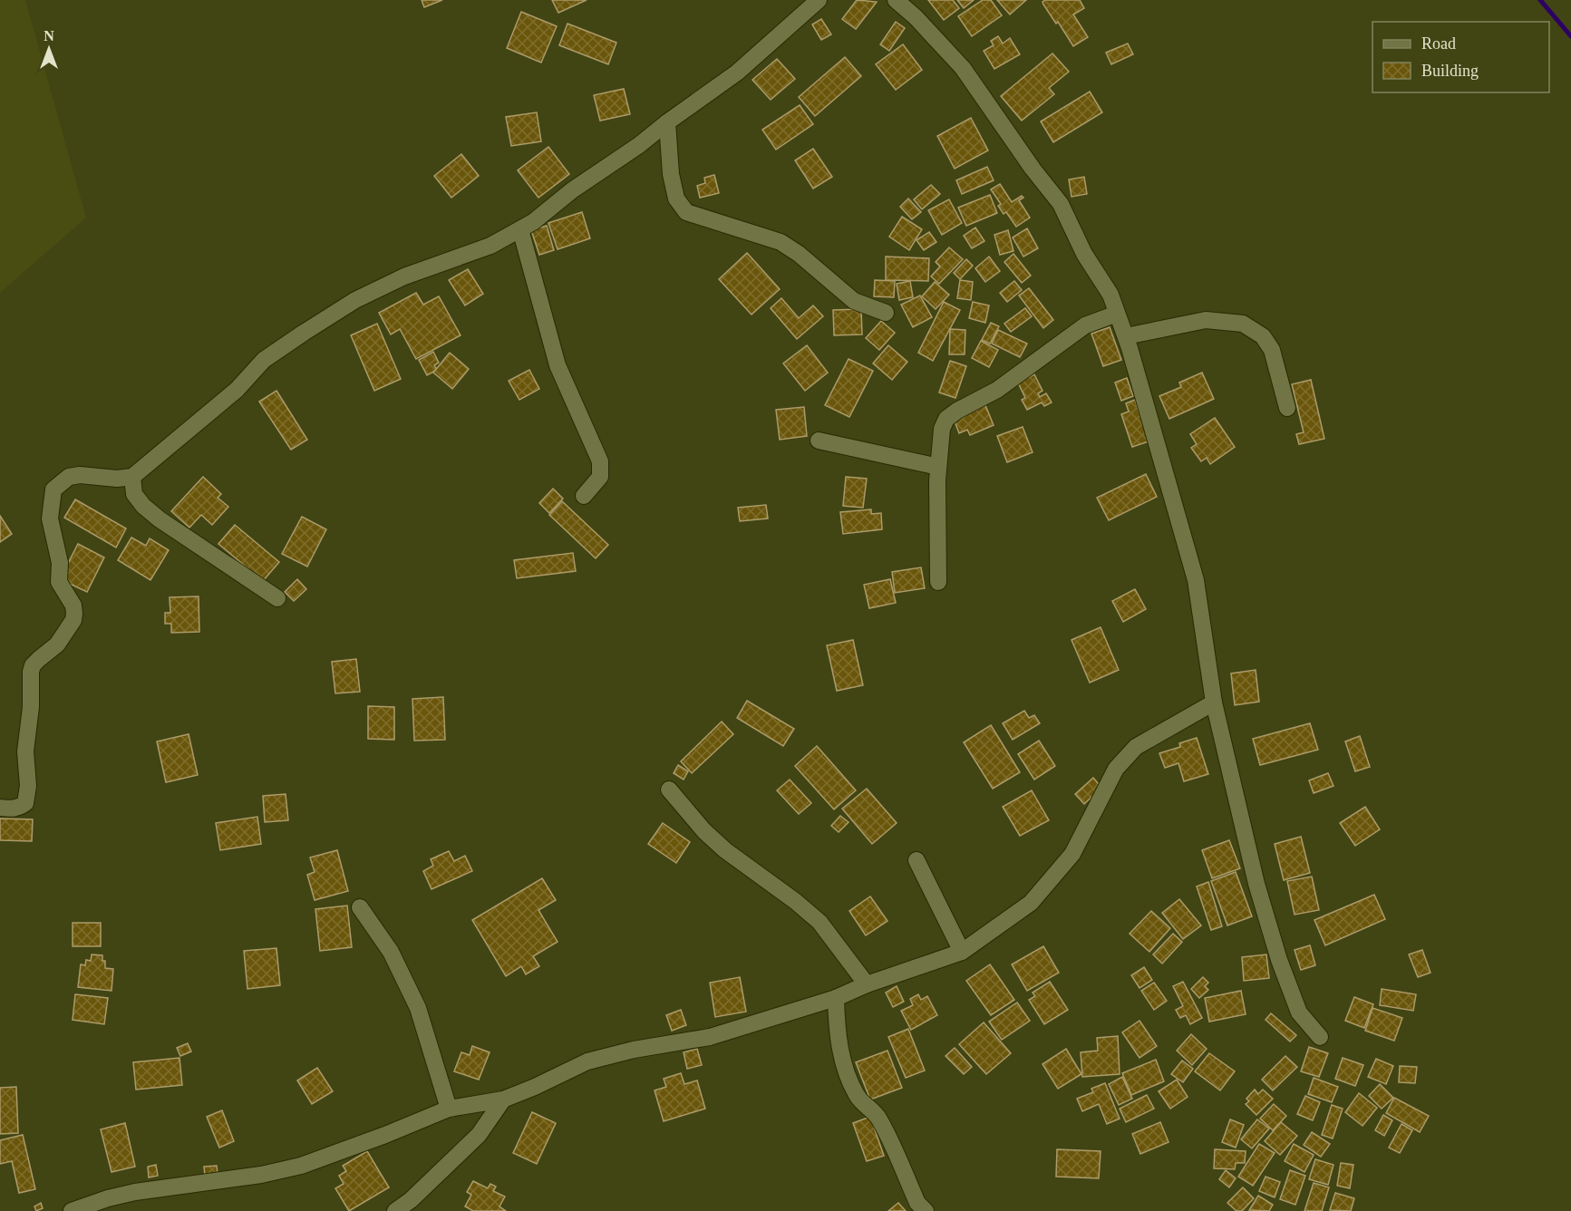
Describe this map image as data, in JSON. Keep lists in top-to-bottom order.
{
  "legend": ["Road", "Building"],
  "north": "top"
}
